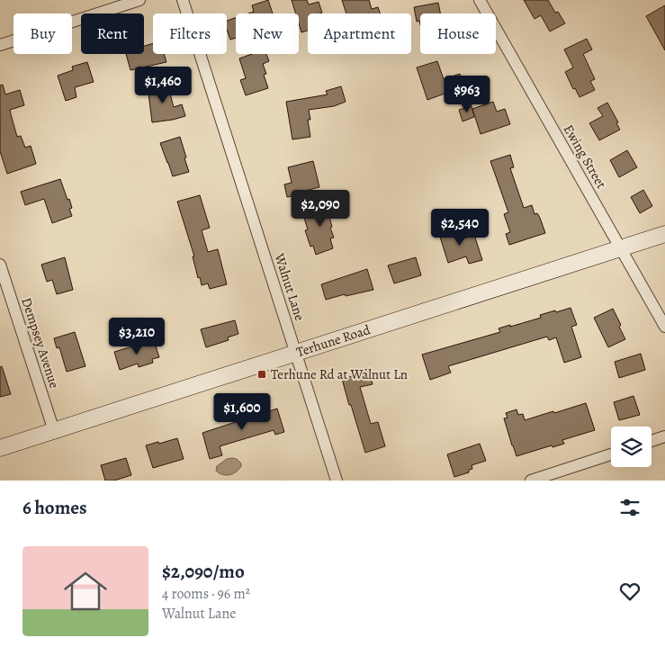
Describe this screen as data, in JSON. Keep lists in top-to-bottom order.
{
  "streets": {
    "street": [
      "Ewing Street",
      "Walnut Lane",
      "Terhune Road",
      "Dempsey Avenue"
    ]
  },
  "crossings": [
    ["Ewing Street", "Terhune Road"],
    ["Walnut Lane", "Terhune Road"],
    ["Terhune Road", "Dempsey Avenue"]
  ],
  "places": {
    "transit": ["Terhune Rd at Walnut Ln"]
  },
  "page": {
    "chip": [
      "Buy",
      "Rent",
      "Filters",
      "New",
      "Apartment",
      "House"
    ],
    "price": [
      "$1,460",
      "$963",
      "$2,090",
      "$2,540",
      "$3,210",
      "$1,600"
    ],
    "heading": "6 homes",
    "list": [
      {
        "name": "$2,090/mo",
        "note": "4 rooms · 96 m² · Walnut Lane"
      }
    ]
  }
}
